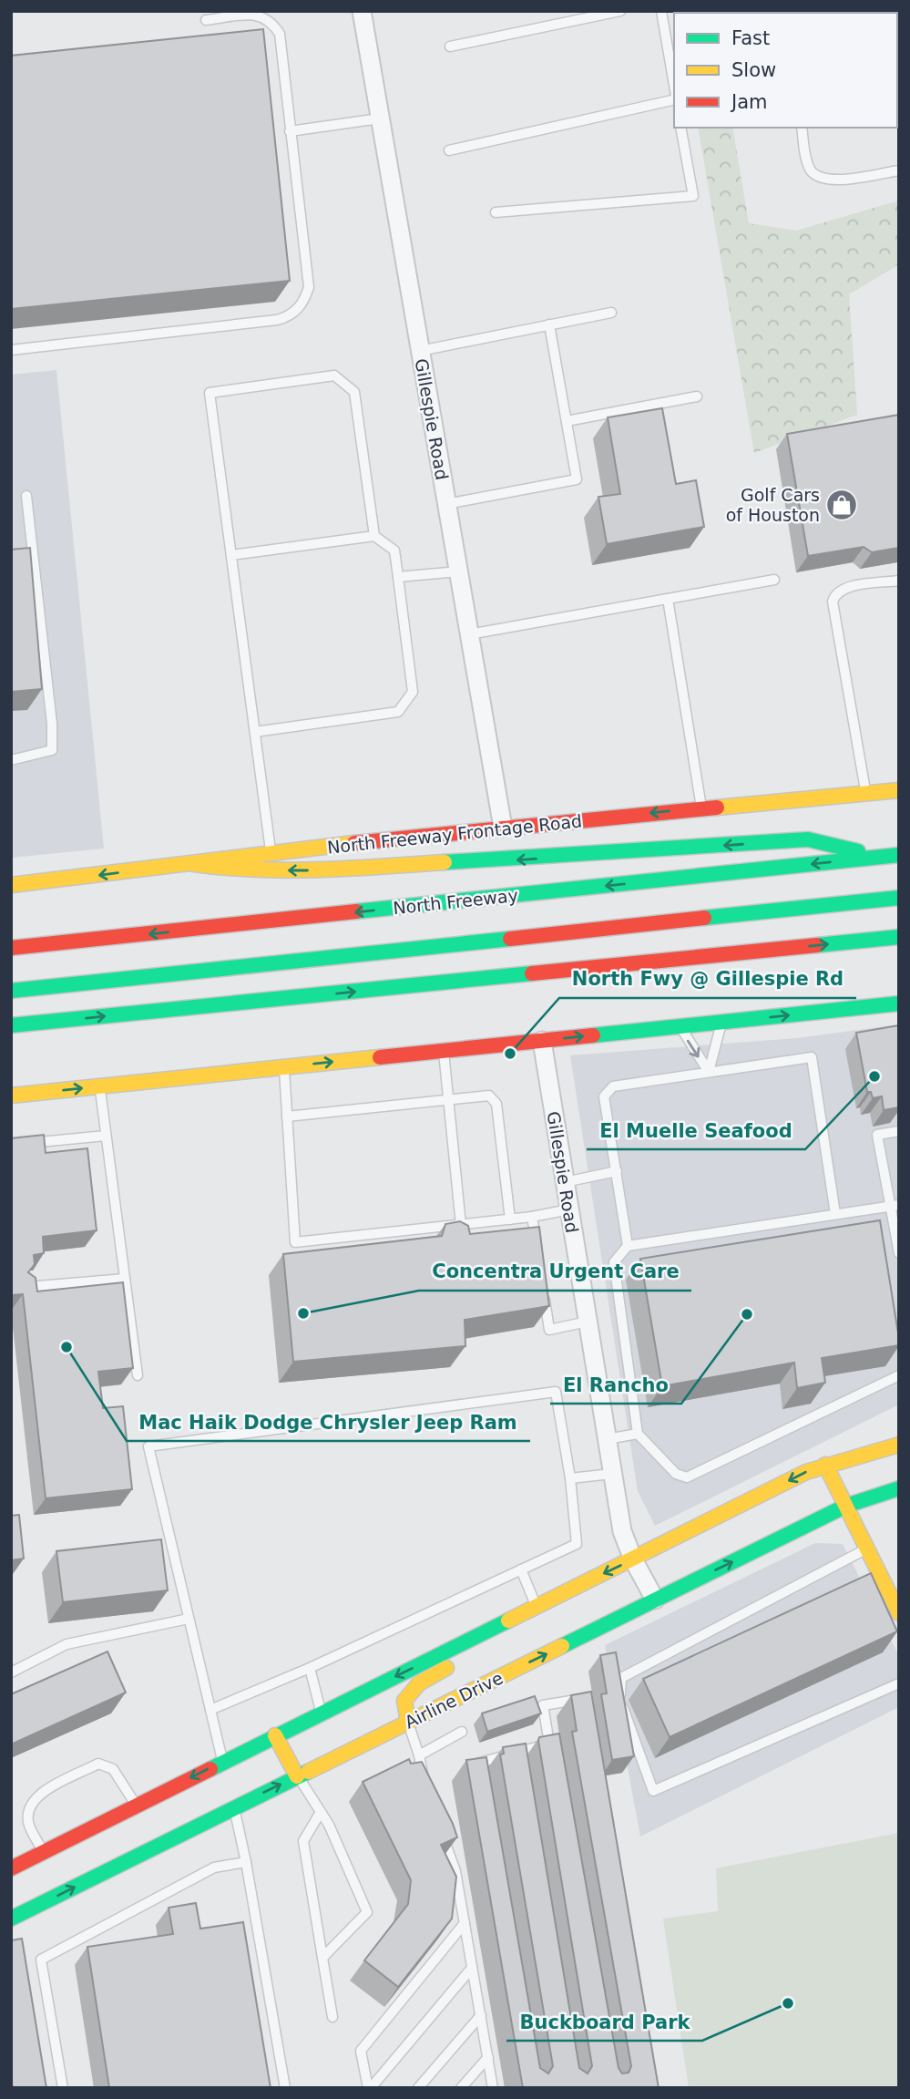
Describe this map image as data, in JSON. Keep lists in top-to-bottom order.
{
  "streets": {
    "main road": ["North Freeway Frontage Road", "North Freeway", "Airline Drive"],
    "street": ["Gillespie Road"]
  },
  "crossings": [
    ["Gillespie Road", "North Freeway Frontage Road"],
    ["Gillespie Road", "Airline Drive"]
  ],
  "places": {
    "shop": ["Golf Cars of Houston"],
    "other": [
      "North Fwy @ Gillespie Rd",
      "El Muelle Seafood",
      "Concentra Urgent Care",
      "El Rancho",
      "Mac Haik Dodge Chrysler Jeep Ram",
      "Buckboard Park"
    ]
  },
  "legend": ["Fast", "Slow", "Jam"]
}
